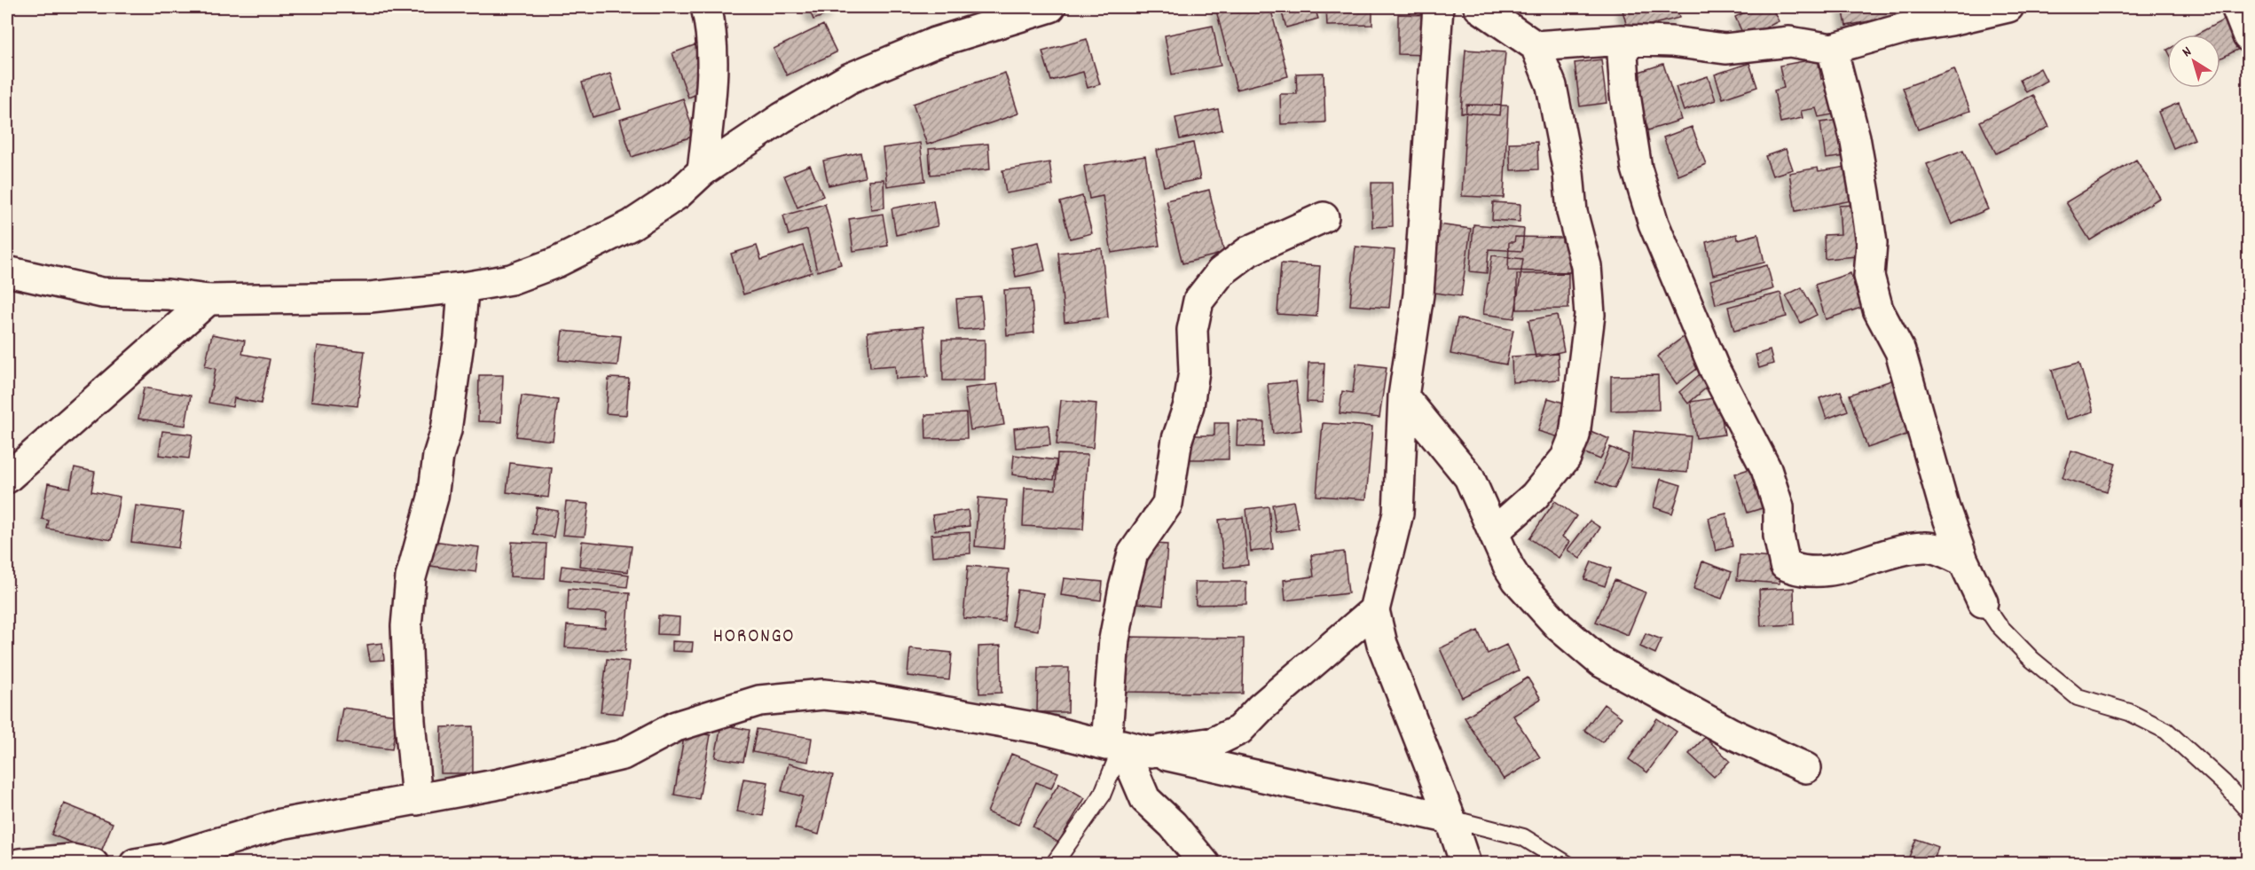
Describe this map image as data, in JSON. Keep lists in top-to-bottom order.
{
  "districts": ["HORONGO"],
  "north": "top left"
}
